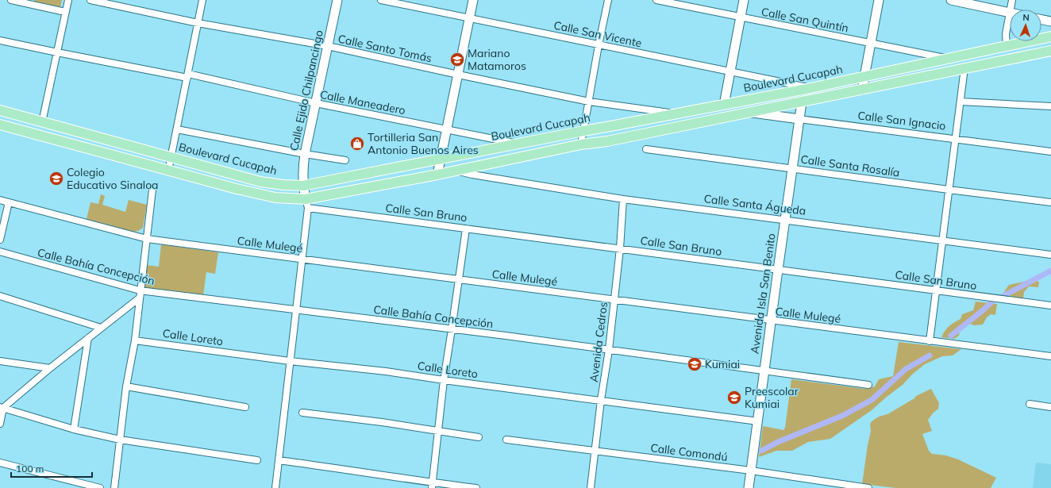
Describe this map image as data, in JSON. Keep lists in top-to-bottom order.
{
  "streets": {
    "main road": ["Boulevard Cucapah"],
    "street": [
      "Calle San Quintín",
      "Calle San Vicente",
      "Calle Santo Tomás",
      "Calle Ejido Chilpancingo",
      "Calle Maneadero",
      "Calle San Ignacio",
      "Calle Santa Rosalía",
      "Calle Santa Águeda",
      "Calle San Bruno",
      "Calle Mulegé",
      "Calle Bahía Concepción",
      "Avenida Isla San Benito",
      "Calle Loreto",
      "Avenida Cedros",
      "Calle Comondú"
    ]
  },
  "crossings": [
    ["Calle San Quintín", "Boulevard Cucapah"],
    ["Calle San Vicente", "Boulevard Cucapah"],
    ["Calle Santo Tomás", "Boulevard Cucapah"],
    ["Calle Santo Tomás", "Calle Ejido Chilpancingo"],
    ["Boulevard Cucapah", "Calle Ejido Chilpancingo"],
    ["Boulevard Cucapah", "Calle Maneadero"],
    ["Calle Ejido Chilpancingo", "Calle Maneadero"],
    ["Calle Ejido Chilpancingo", "Calle San Bruno"],
    ["Calle San Ignacio", "Avenida Isla San Benito"],
    ["Calle Santa Rosalía", "Avenida Isla San Benito"],
    ["Calle Santa Águeda", "Avenida Isla San Benito"],
    ["Calle Santa Águeda", "Avenida Cedros"],
    ["Calle San Bruno", "Avenida Isla San Benito"],
    ["Calle San Bruno", "Avenida Cedros"],
    ["Calle Mulegé", "Avenida Isla San Benito"],
    ["Calle Mulegé", "Avenida Cedros"],
    ["Calle Bahía Concepción", "Avenida Isla San Benito"],
    ["Calle Bahía Concepción", "Avenida Cedros"],
    ["Avenida Isla San Benito", "Calle Loreto"],
    ["Avenida Isla San Benito", "Calle Comondú"],
    ["Calle Loreto", "Avenida Cedros"],
    ["Avenida Cedros", "Calle Comondú"]
  ],
  "places": {
    "school or university": [
      "Mariano Matamoros",
      "Colegio Educativo Sinaloa",
      "Kumiai",
      "Preescolar Kumiai"
    ],
    "shop": ["Tortilleria San Antonio Buenos Aires"]
  },
  "scale_bar": "100 m",
  "north": "top"
}
